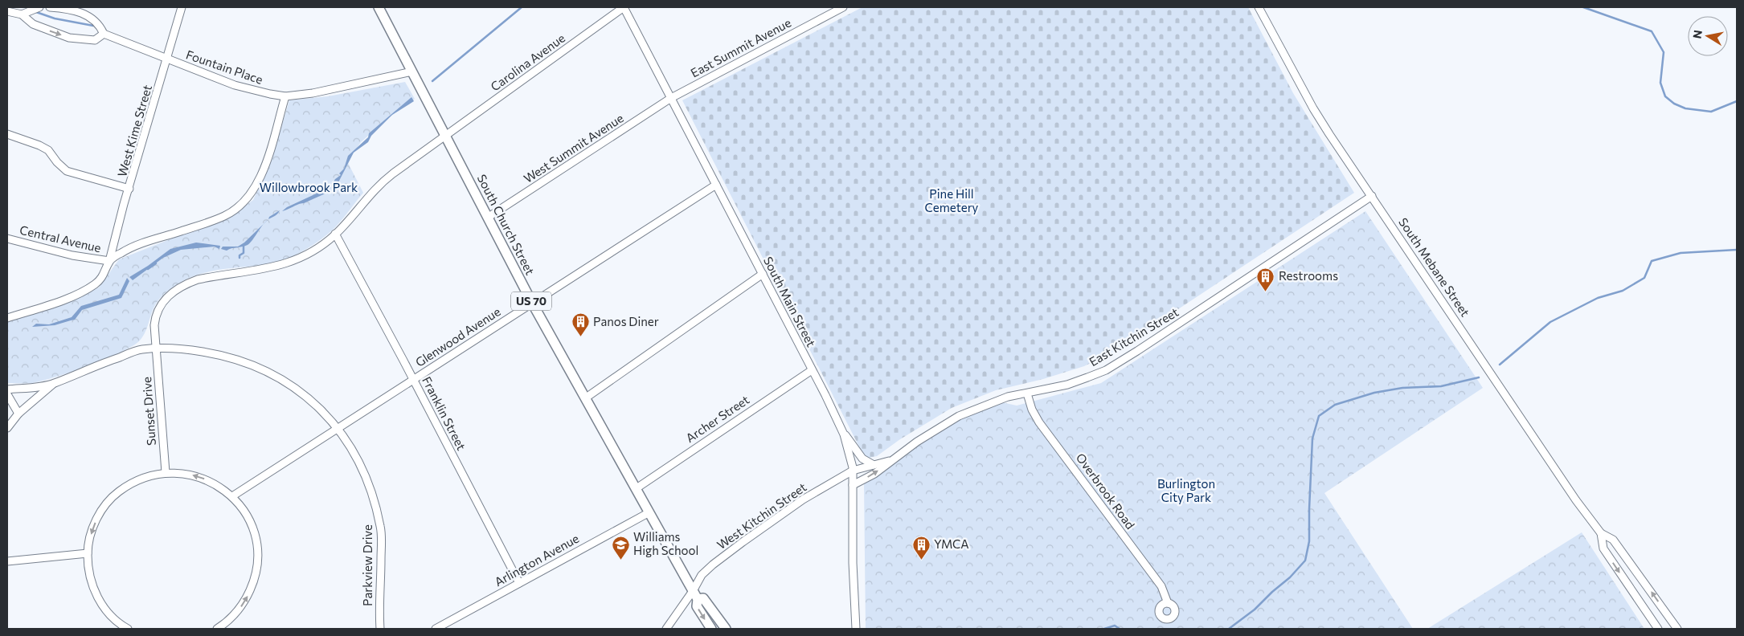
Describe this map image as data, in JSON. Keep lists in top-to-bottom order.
{
  "streets": {
    "main road": ["South Church Street", "US 70"],
    "street": [
      "East Summit Avenue",
      "Carolina Avenue",
      "Fountain Place",
      "West Kime Street",
      "West Summit Avenue",
      "Central Avenue",
      "South Mebane Street",
      "South Main Street",
      "Glenwood Avenue",
      "East Kitchin Street",
      "Sunset Drive",
      "Franklin Street",
      "Archer Street",
      "Overbrook Road",
      "West Kitchin Street",
      "Arlington Avenue",
      "Parkview Drive"
    ]
  },
  "crossings": [
    ["East Summit Avenue", "West Summit Avenue"],
    ["East Summit Avenue", "South Main Street"],
    ["Carolina Avenue", "South Church Street"],
    ["Carolina Avenue", "South Main Street"],
    ["Carolina Avenue", "Sunset Drive"],
    ["Carolina Avenue", "Franklin Street"],
    ["Fountain Place", "West Kime Street"],
    ["Fountain Place", "South Church Street"],
    ["West Kime Street", "Central Avenue"],
    ["West Summit Avenue", "South Church Street"],
    ["West Summit Avenue", "South Main Street"],
    ["South Church Street", "Glenwood Avenue"],
    ["South Church Street", "Archer Street"],
    ["South Church Street", "West Kitchin Street"],
    ["South Church Street", "Arlington Avenue"],
    ["South Mebane Street", "East Kitchin Street"],
    ["South Main Street", "Glenwood Avenue"],
    ["South Main Street", "East Kitchin Street"],
    ["South Main Street", "Archer Street"],
    ["South Main Street", "West Kitchin Street"],
    ["Glenwood Avenue", "Franklin Street"],
    ["Glenwood Avenue", "Parkview Drive"],
    ["East Kitchin Street", "Overbrook Road"],
    ["East Kitchin Street", "West Kitchin Street"],
    ["Sunset Drive", "Franklin Street"],
    ["Sunset Drive", "Parkview Drive"],
    ["Franklin Street", "Arlington Avenue"]
  ],
  "parks": ["Willowbrook Park", "Pine Hill Cemetery", "Burlington City Park"],
  "places": {
    "building": ["Restrooms", "Panos Diner", "YMCA"],
    "school or university": ["Williams High School"]
  },
  "north": "left"
}
